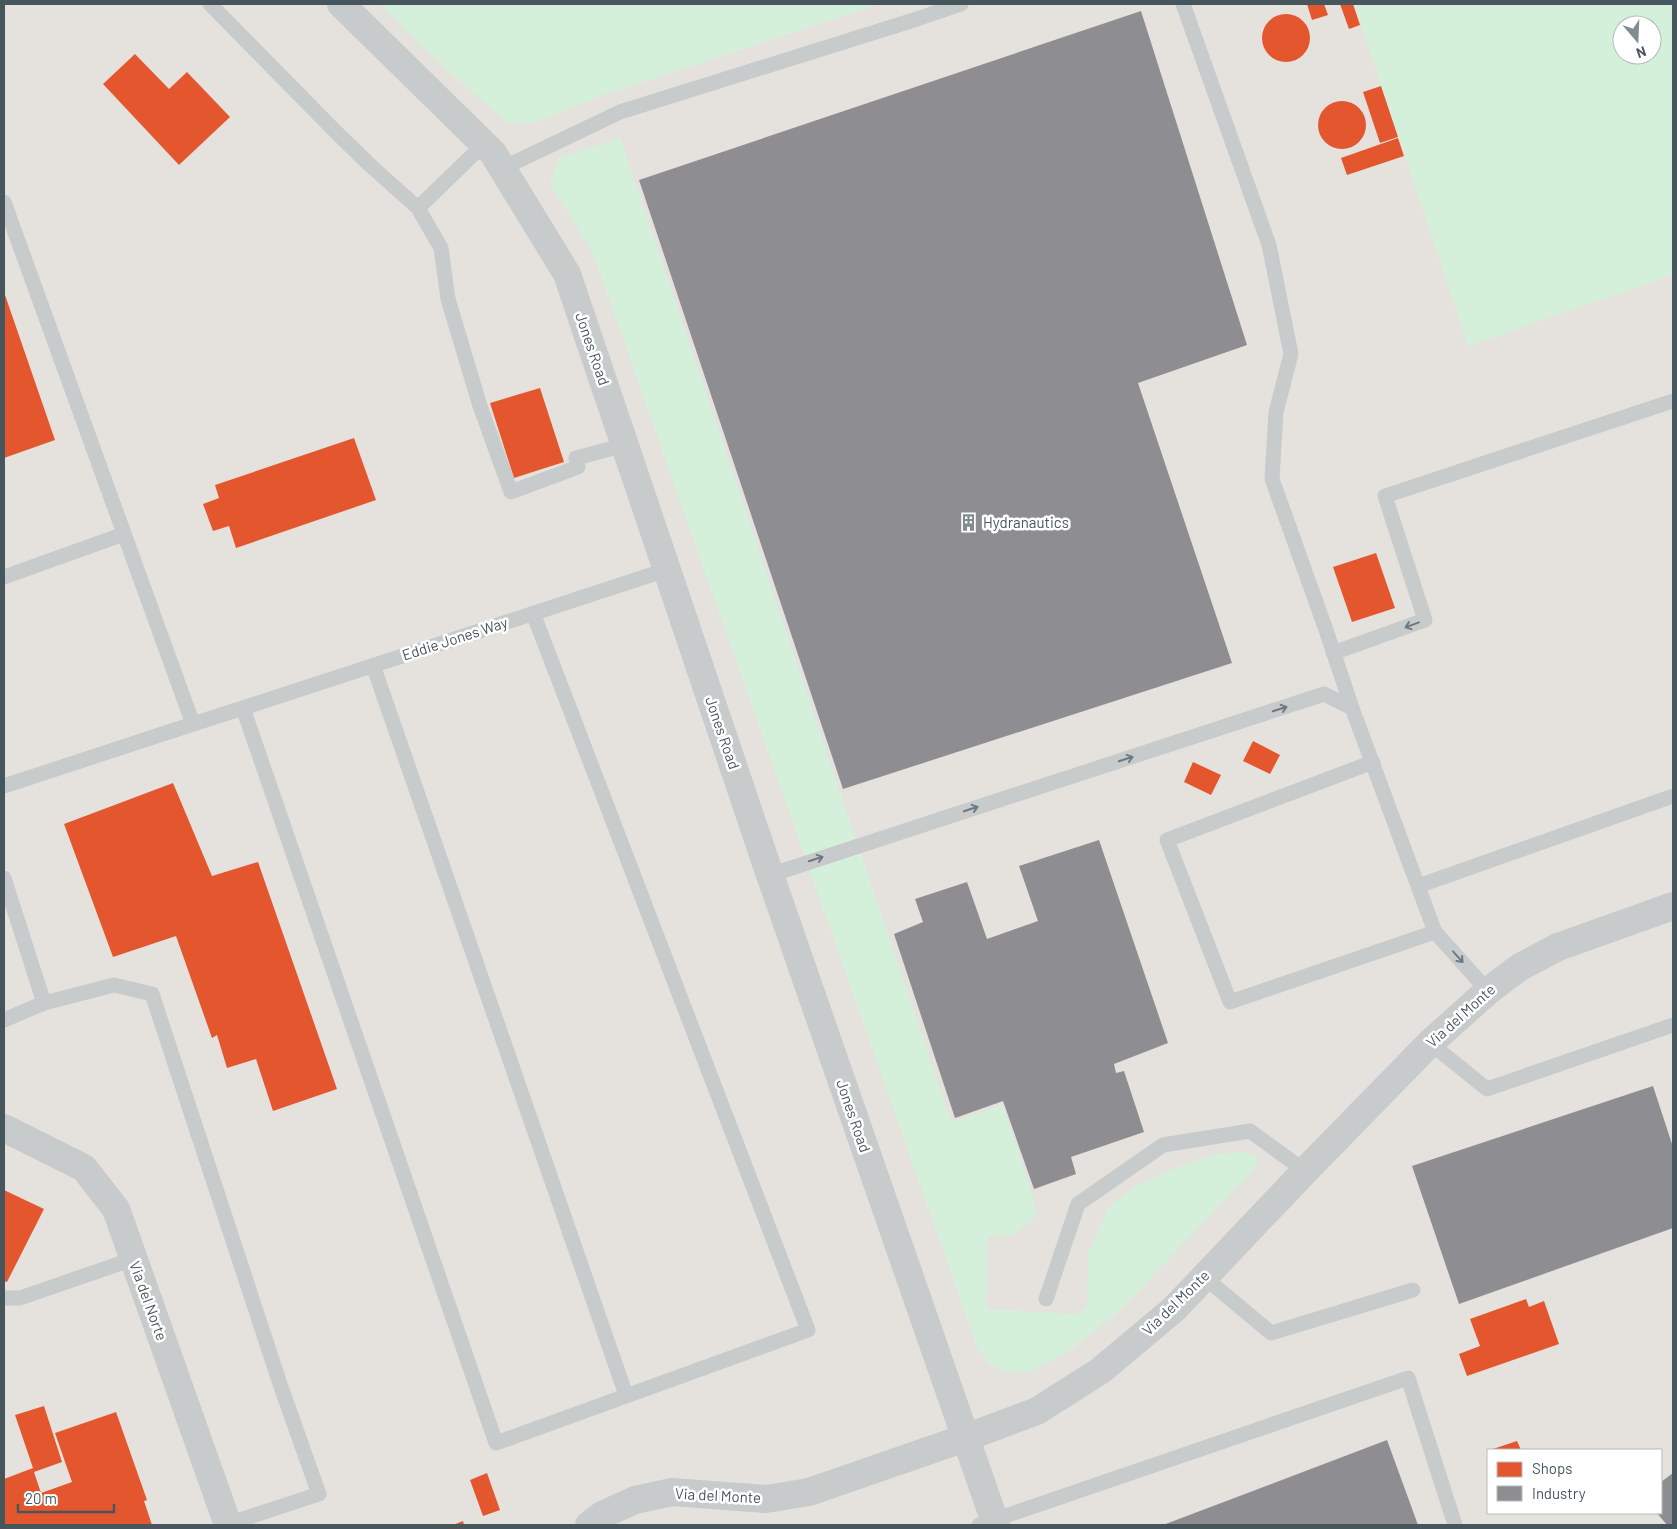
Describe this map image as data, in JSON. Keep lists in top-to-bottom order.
{
  "streets": {
    "street": ["Jones Road", "Via del Monte", "Via del Norte"],
    "lane": ["Eddie Jones Way"]
  },
  "crossings": [
    ["Jones Road", "Eddie Jones Way"],
    ["Jones Road", "Via del Monte"]
  ],
  "places": {
    "building": ["Hydranautics"]
  },
  "legend": ["Shops", "Industry"],
  "scale_bar": "20 m",
  "north": "bottom"
}
